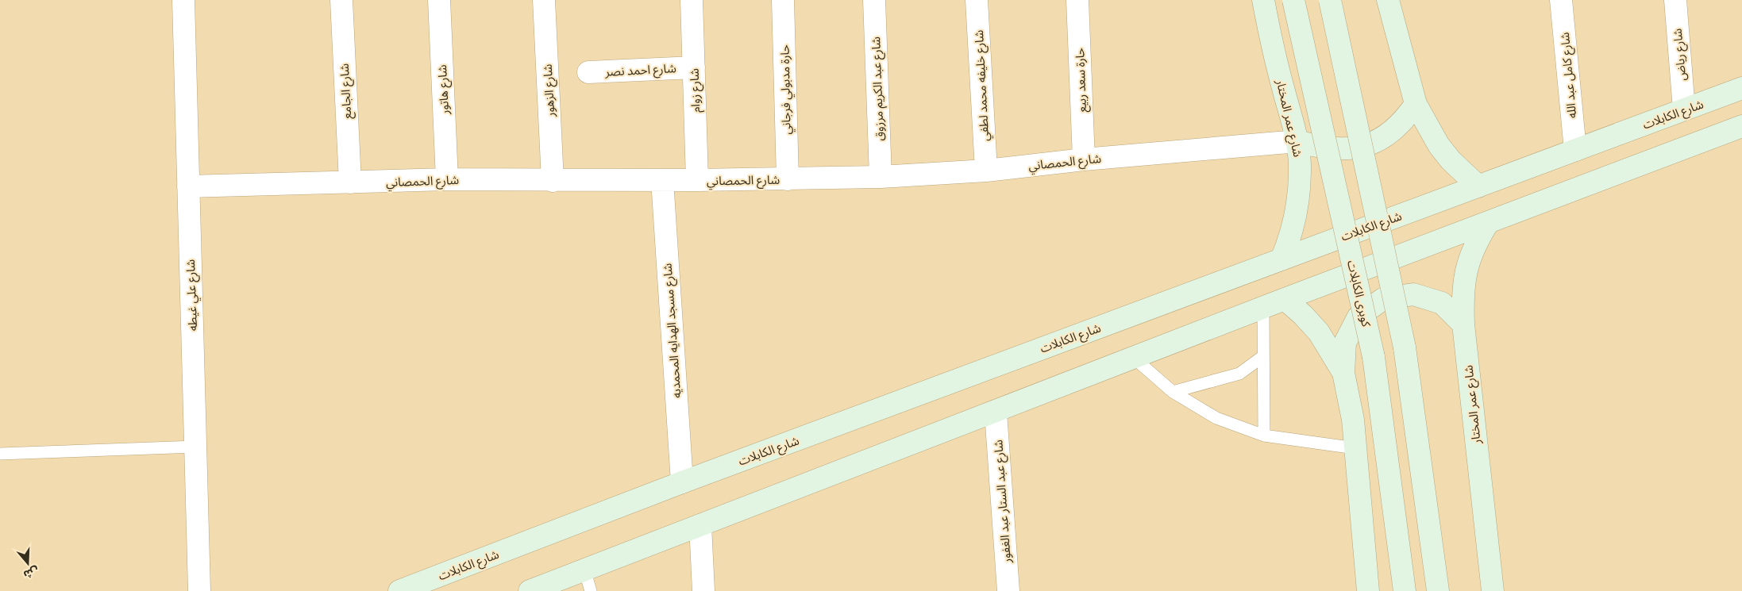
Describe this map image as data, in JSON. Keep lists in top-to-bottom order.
{
  "streets": {
    "main road": ["شارع الكابلات", "شارع عمر المختار", "كوبرى الكابلات"],
    "street": [
      "شارع رياض",
      "شارع احمد نصر",
      "شارع كامل عبد الله",
      "حارة سعد ربيع",
      "شارع خليفه محمد لطفي",
      "شارع عبد الكريم مرزوق",
      "شارع هاتور",
      "حارة مدبولي فرجاني",
      "شارع الزهور",
      "شارع زوام",
      "شارع الجامع",
      "شارع الحمصاني",
      "شارع علي غيطه",
      "شارع مسجد الهدايه المحمديه",
      "شارع عبد الستار عبد الغفور"
    ]
  },
  "crossings": [
    ["شارع رياض", "شارع الكابلات"],
    ["شارع احمد نصر", "شارع زوام"],
    ["شارع كامل عبد الله", "شارع الكابلات"],
    ["حارة سعد ربيع", "شارع الحمصاني"],
    ["شارع خليفه محمد لطفي", "شارع الحمصاني"],
    ["شارع عبد الكريم مرزوق", "شارع الحمصاني"],
    ["شارع هاتور", "شارع الحمصاني"],
    ["حارة مدبولي فرجاني", "شارع الحمصاني"],
    ["شارع الزهور", "شارع الحمصاني"],
    ["شارع زوام", "شارع الحمصاني"],
    ["شارع الجامع", "شارع الحمصاني"],
    ["شارع الكابلات", "شارع عمر المختار"],
    ["شارع الكابلات", "شارع مسجد الهدايه المحمديه"],
    ["شارع عمر المختار", "شارع الحمصاني"],
    ["شارع الحمصاني", "شارع علي غيطه"],
    ["شارع الحمصاني", "شارع مسجد الهدايه المحمديه"]
  ],
  "north": "bottom"
}
